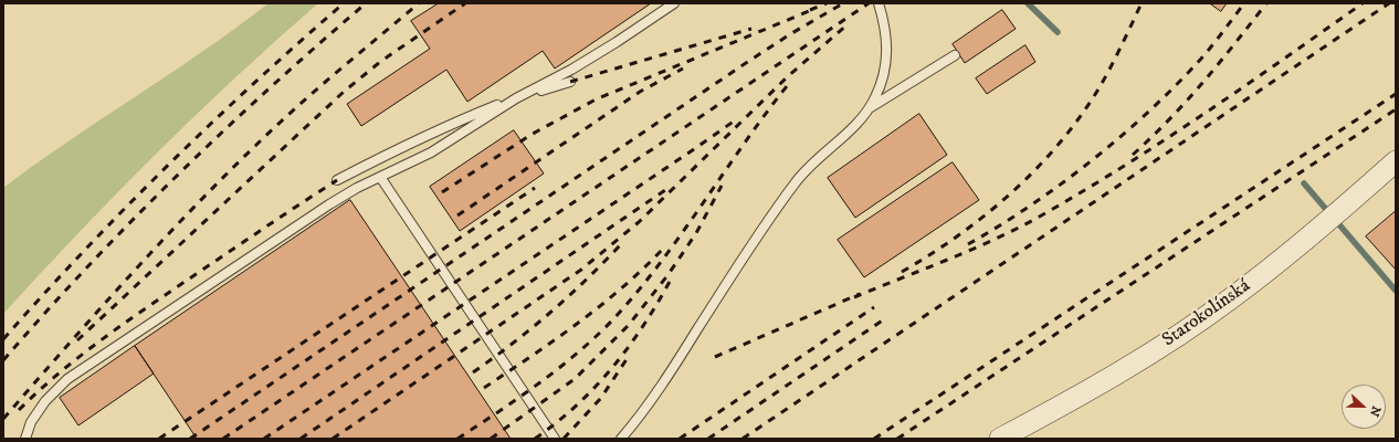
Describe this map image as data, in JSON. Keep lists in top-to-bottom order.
{
  "streets": {
    "street": ["Starokolínská"]
  },
  "north": "right"
}
